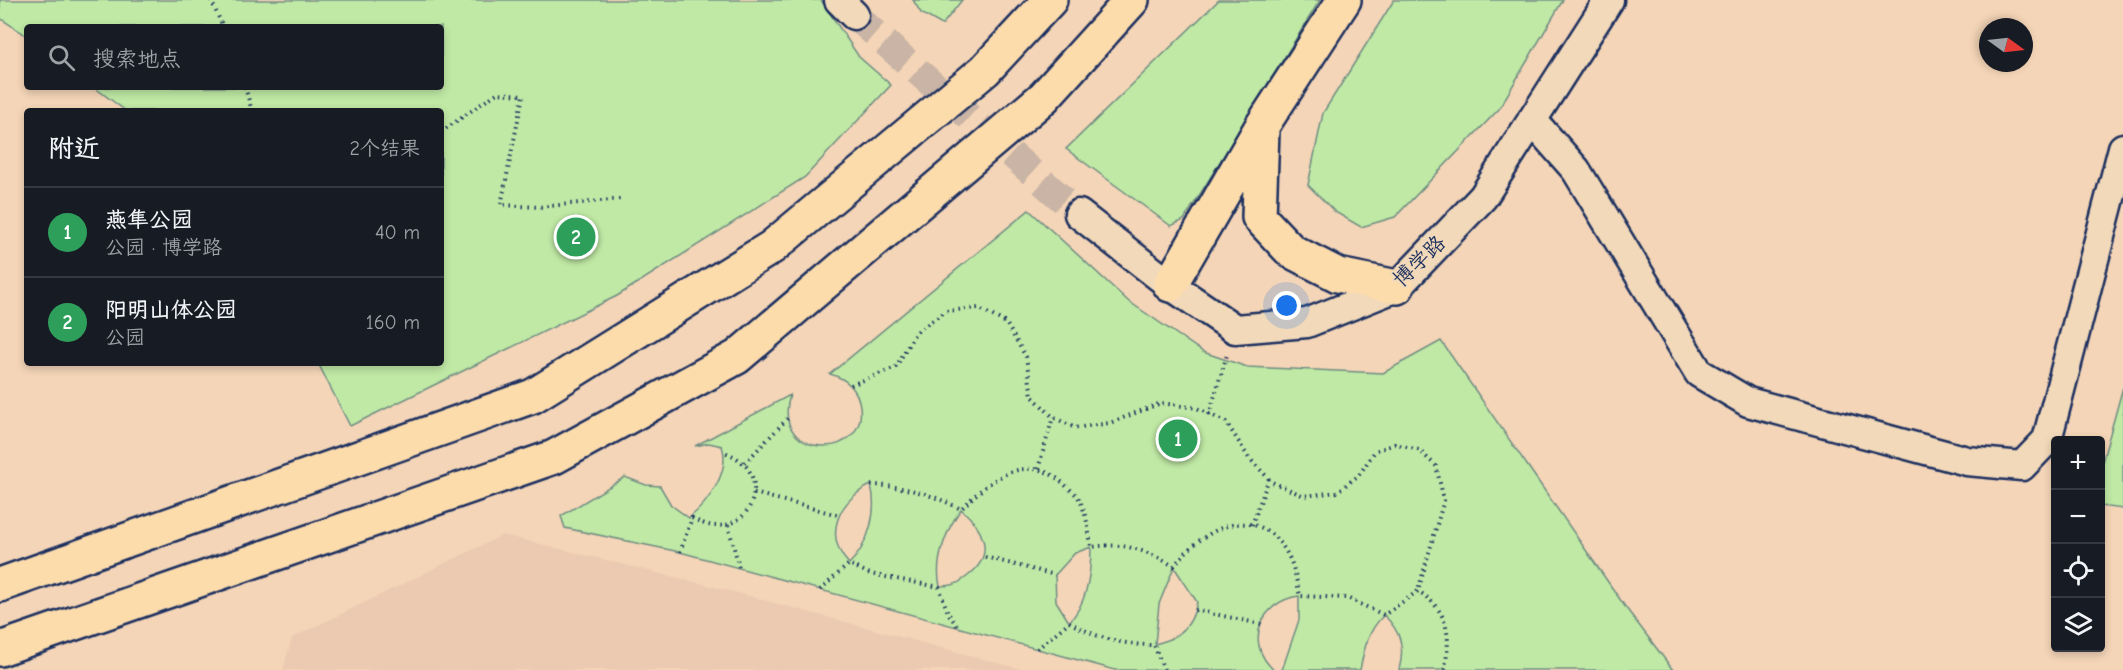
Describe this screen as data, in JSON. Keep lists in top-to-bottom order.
{
  "streets": {
    "street": ["博学路"]
  },
  "north": "right",
  "page": {
    "search": "搜索地点",
    "heading": ["附近", "2个结果"],
    "list": [
      {
        "mark": "1",
        "name": "燕隼公园",
        "note": "公园 · 博学路",
        "value": "40 m"
      },
      {
        "mark": "2",
        "name": "阳明山体公园",
        "note": "公园",
        "value": "160 m"
      }
    ],
    "pins": ["2", "1"],
    "map_buttons": ["+", "−"]
  }
}
